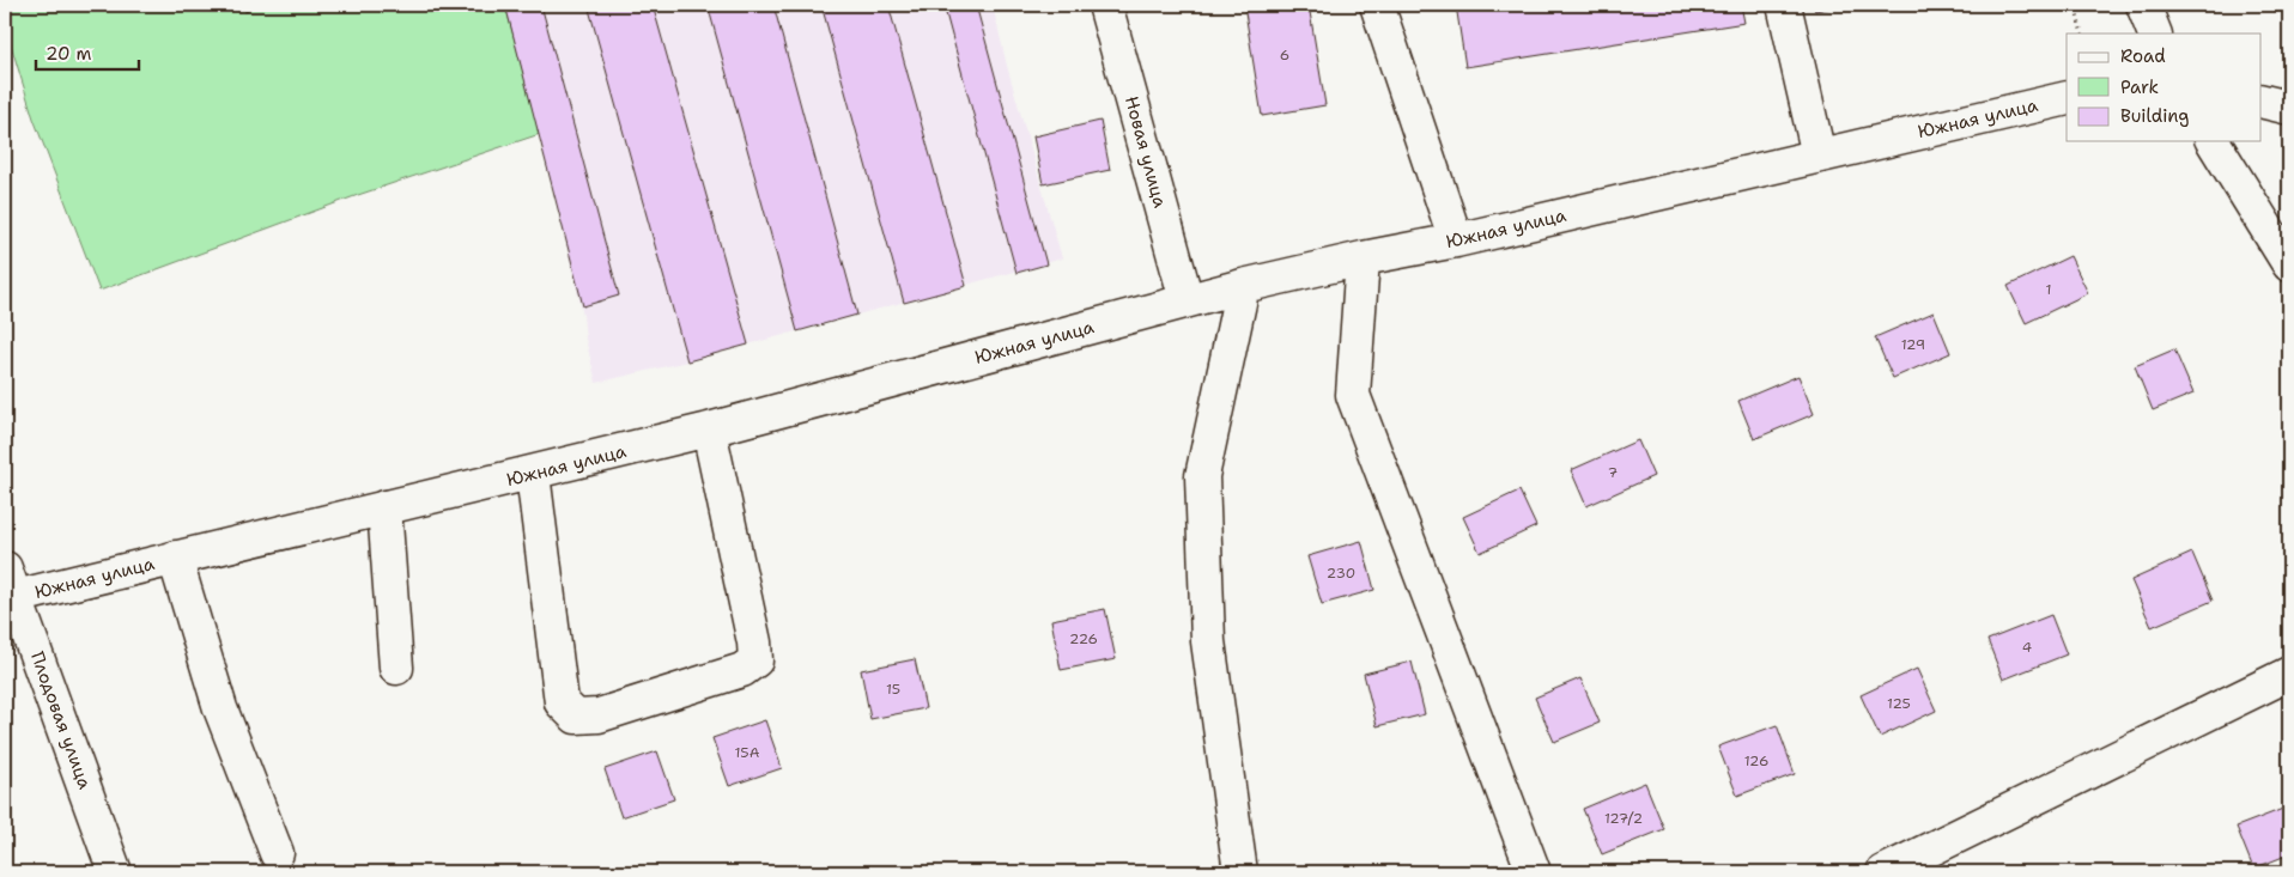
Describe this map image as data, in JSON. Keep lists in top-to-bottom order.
{
  "streets": {
    "street": ["Южная улица", "Новая улица", "Плодовая улица"]
  },
  "crossings": [
    ["Южная улица", "Новая улица"],
    ["Южная улица", "Плодовая улица"]
  ],
  "house_numbers": [
    "6",
    "1",
    "129",
    "7",
    "230",
    "226",
    "4",
    "15",
    "125",
    "15А",
    "126",
    "127/2"
  ],
  "legend": ["Road", "Park", "Building"],
  "scale_bar": "20 m"
}
